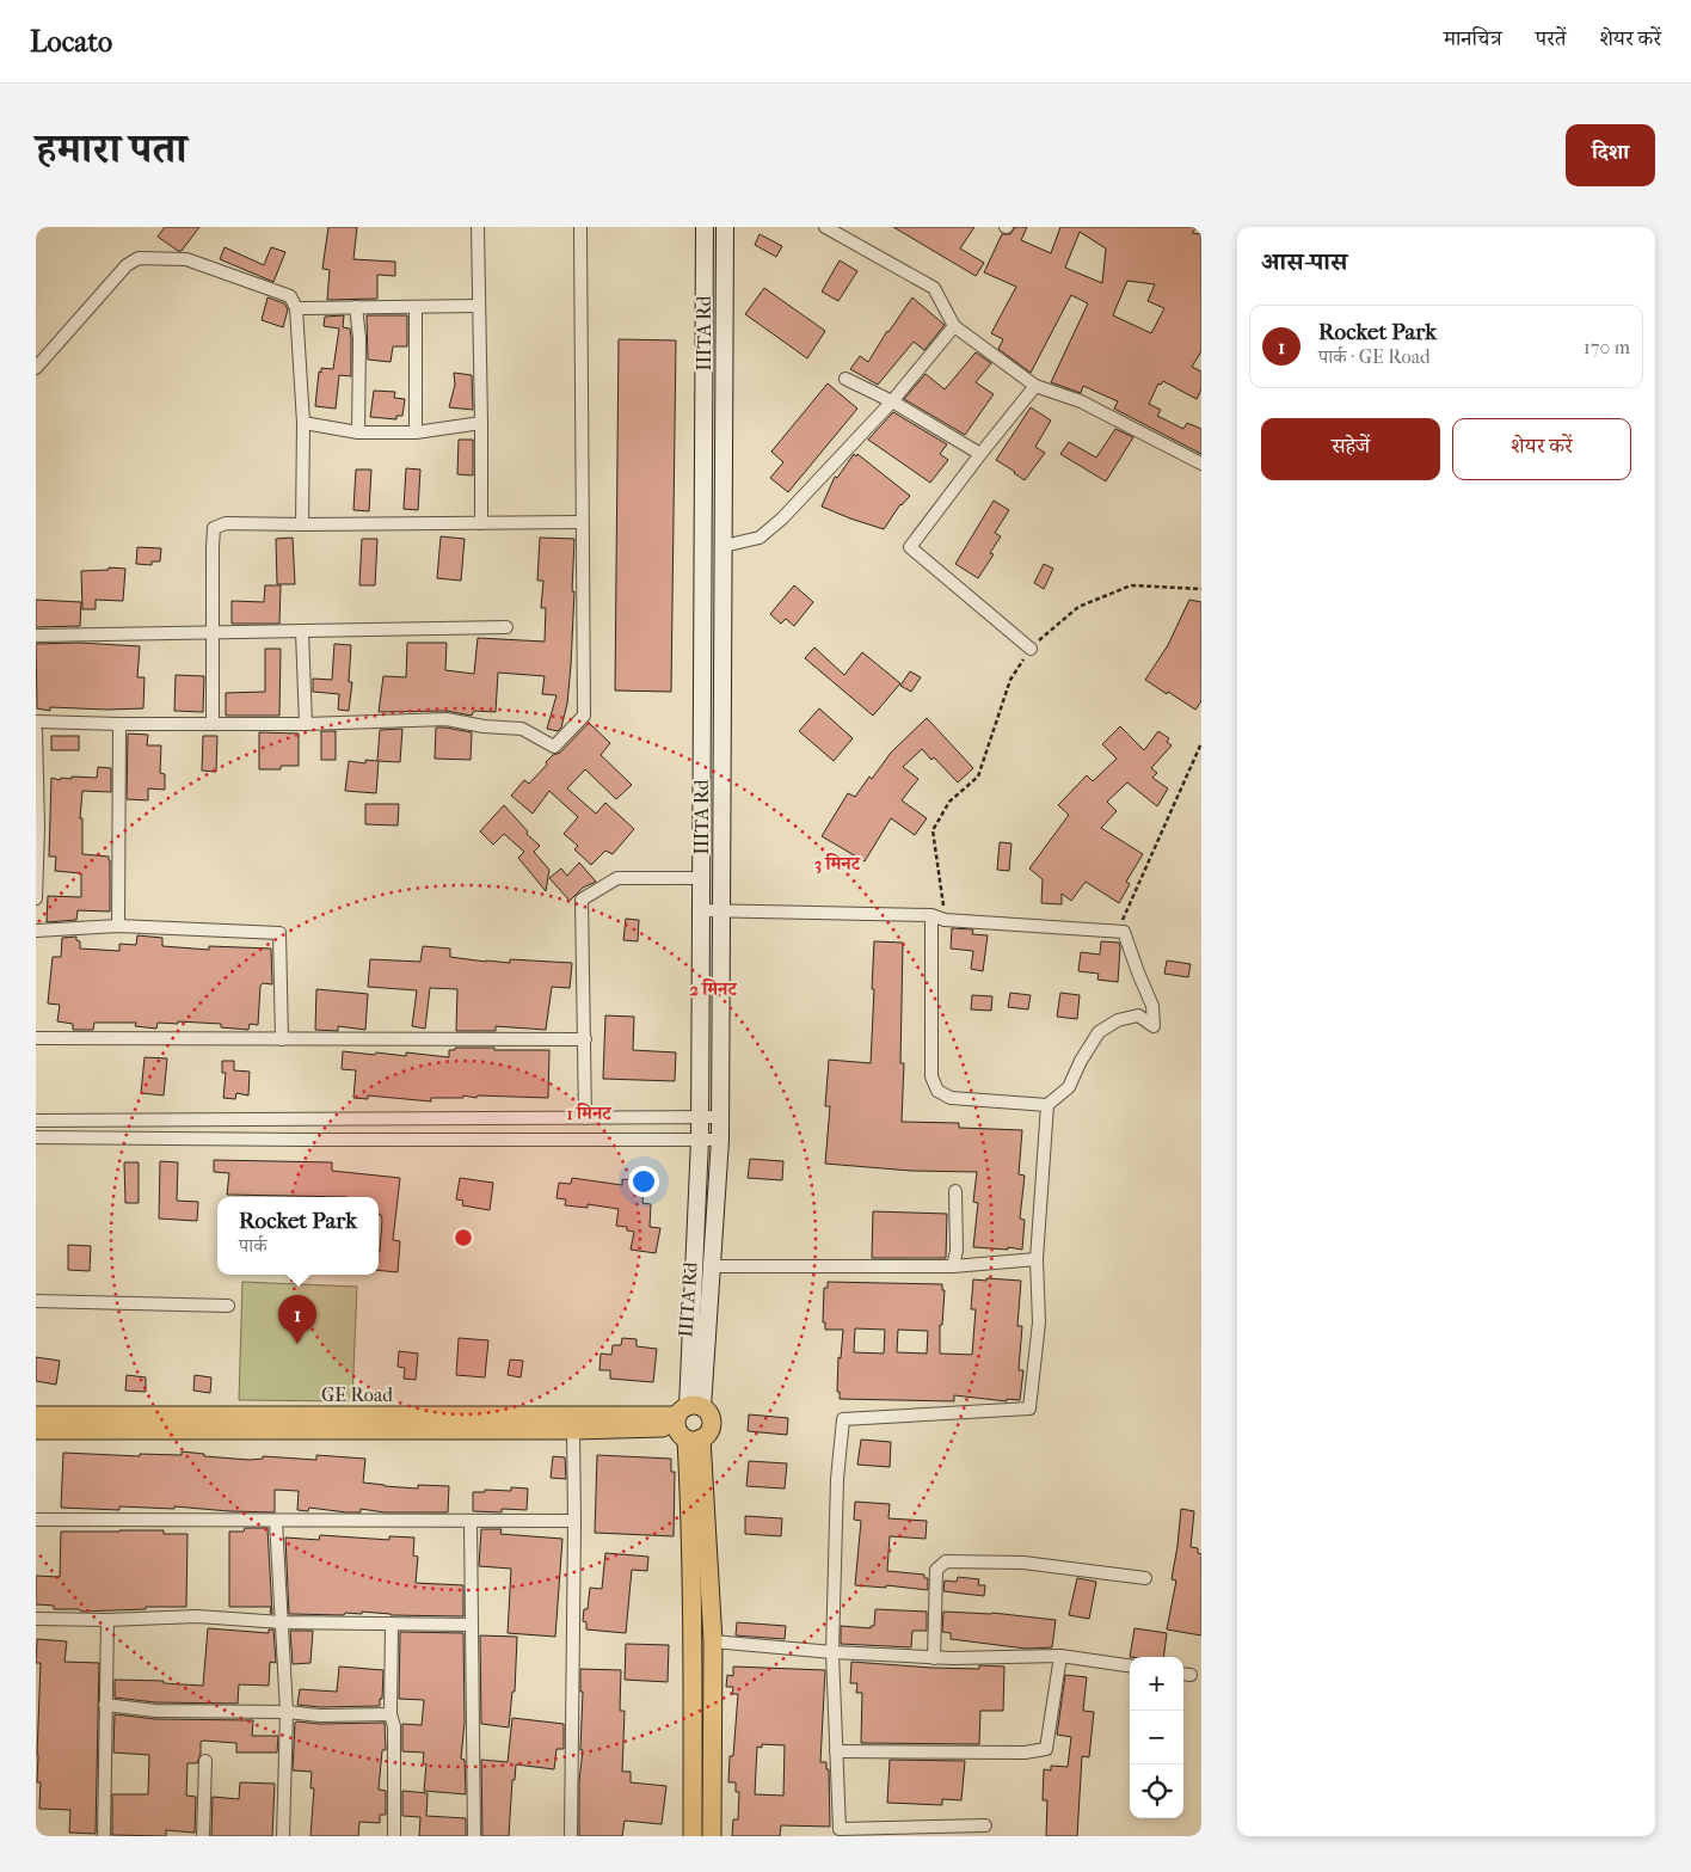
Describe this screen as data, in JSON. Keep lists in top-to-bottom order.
{
  "streets": {
    "main road": ["IIITA Rd", "GE Road"]
  },
  "crossings": [
    ["IIITA Rd", "GE Road"]
  ],
  "page": {
    "header": "Locato",
    "nav": ["मानचित्र", "परतें", "शेयर करें"],
    "title": "हमारा पता",
    "buttons": [
      "दिशा",
      ["सहेजें", "शेयर करें"]
    ],
    "heading": "आस-पास",
    "list": [
      {
        "mark": "1",
        "name": "Rocket Park",
        "note": "पार्क · GE Road",
        "value": "170 m"
      }
    ],
    "popup": ["Rocket Park", "पार्क"],
    "pins": "1",
    "map_buttons": ["+", "−"]
  },
  "rings": ["3 मिनट", "2 मिनट", "1 मिनट"]
}
